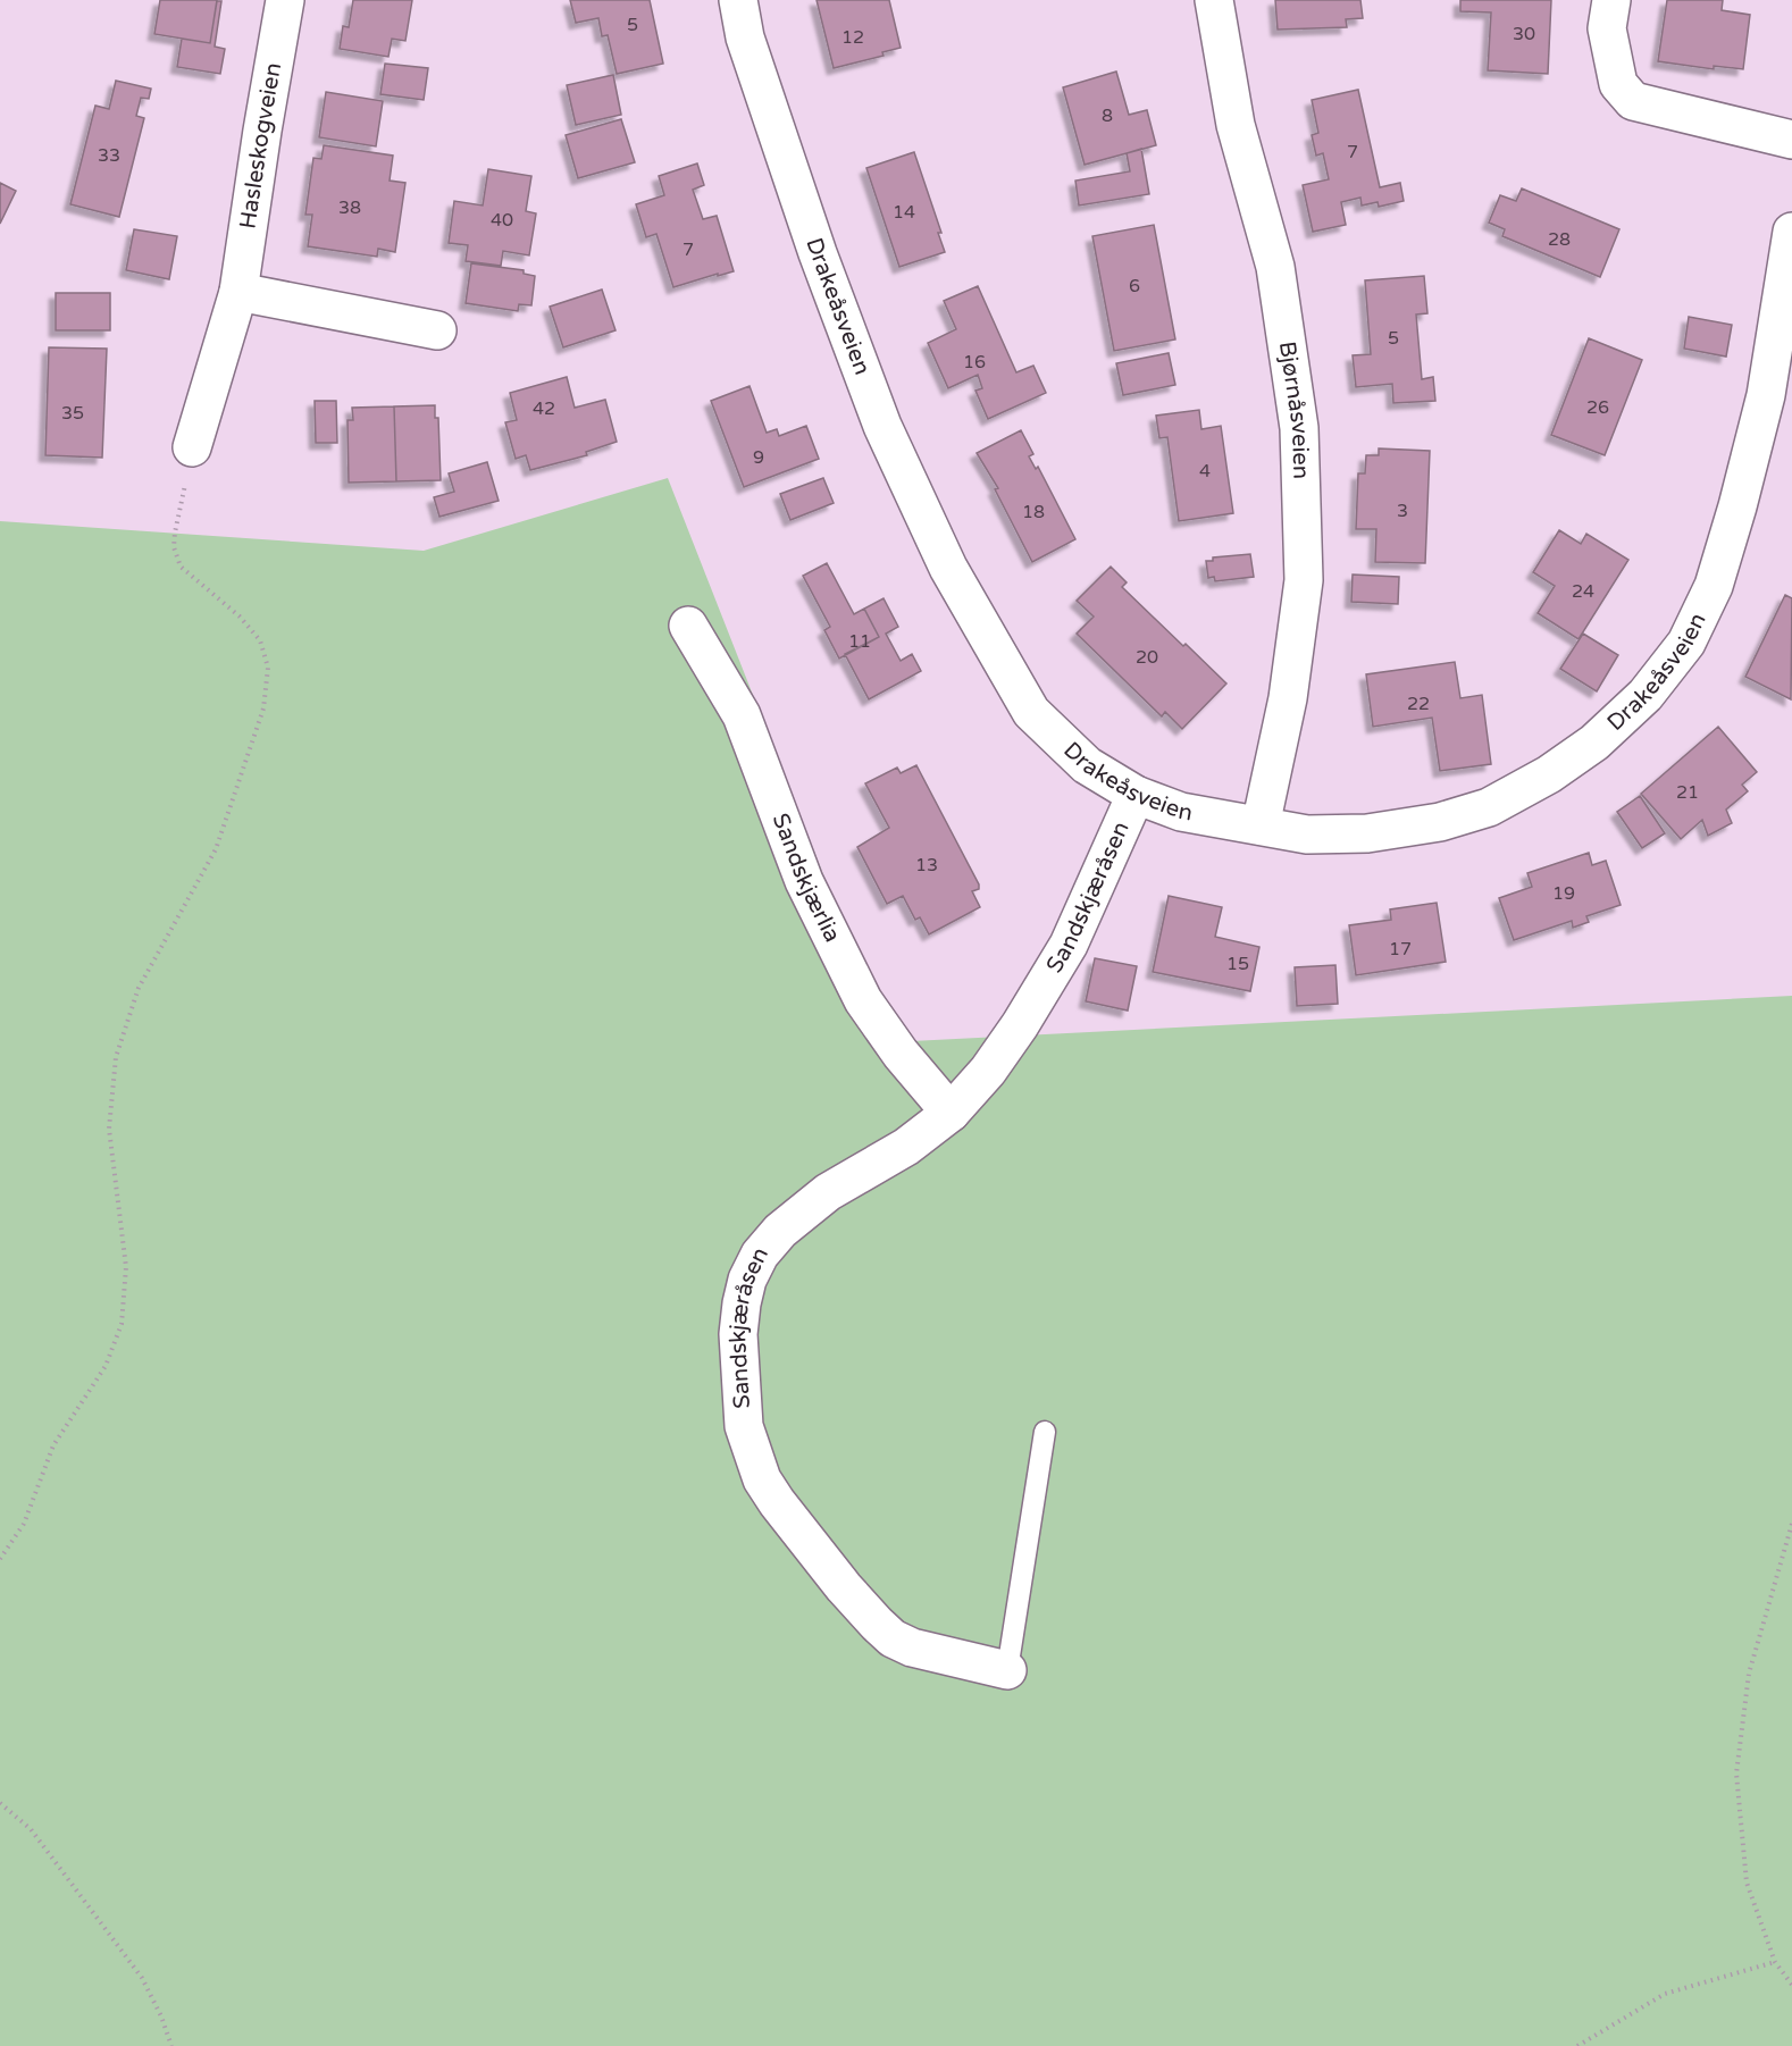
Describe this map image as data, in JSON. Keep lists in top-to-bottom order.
{
  "streets": {
    "street": [
      "Hasleskogveien",
      "Drakeåsveien",
      "Bjørnåsveien",
      "Sandskjærlia",
      "Sandskjæråsen"
    ]
  },
  "crossings": [
    ["Drakeåsveien", "Bjørnåsveien"],
    ["Drakeåsveien", "Sandskjæråsen"],
    ["Sandskjærlia", "Sandskjæråsen"]
  ],
  "house_numbers": [
    "5",
    "30",
    "12",
    "8",
    "7",
    "33",
    "38",
    "14",
    "40",
    "28",
    "7",
    "6",
    "5",
    "16",
    "26",
    "42",
    "35",
    "9",
    "4",
    "3",
    "18",
    "24",
    "11",
    "20",
    "22",
    "21",
    "13",
    "19",
    "17",
    "15"
  ]
}
